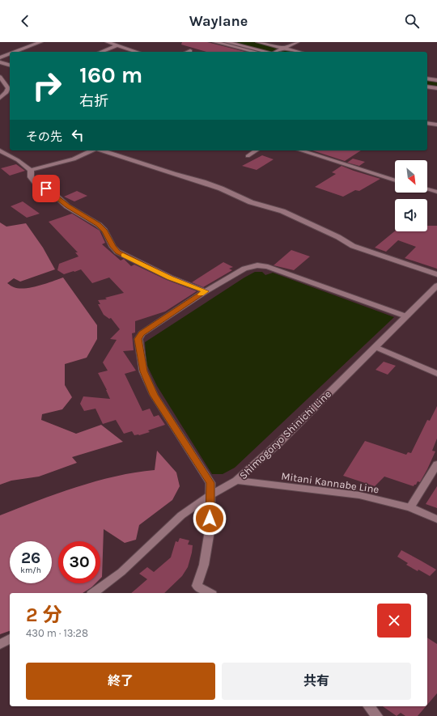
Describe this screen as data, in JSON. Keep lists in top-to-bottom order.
{
  "streets": {
    "street": ["Shimogoryo Shinichi Line", "Mitani Kannabe Line"]
  },
  "crossings": [
    ["Shimogoryo Shinichi Line", "Mitani Kannabe Line"]
  ],
  "north": "bottom right",
  "page": {
    "header": "Waylane",
    "turn": ["160 m", "右折"],
    "then": "その先",
    "speed": "26 km/h",
    "limit": "30",
    "heading": ["2 分", "430 m · 13:28"],
    "buttons": ["終了", "共有"]
  }
}
